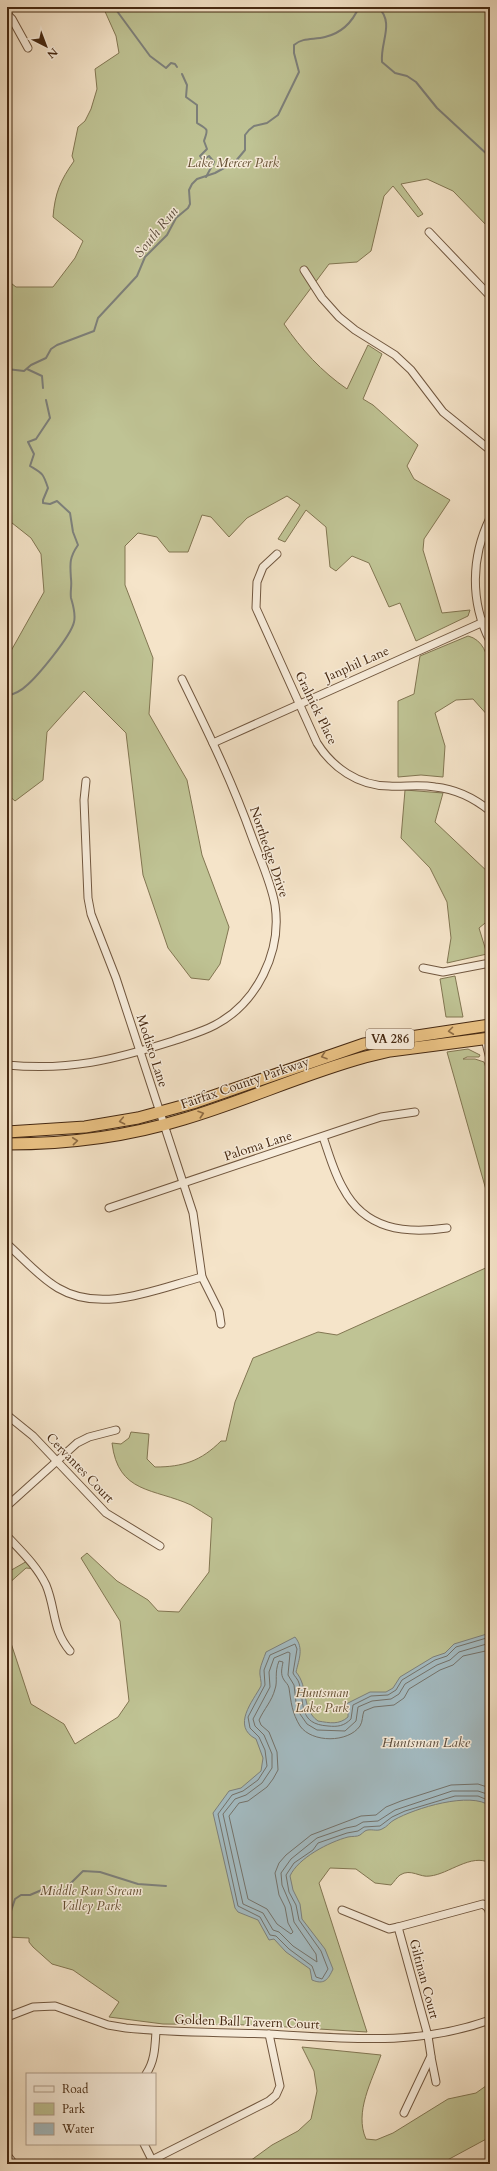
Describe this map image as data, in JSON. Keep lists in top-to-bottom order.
{
  "streets": {
    "highway": ["VA 286", "Fairfax County Parkway"],
    "street": [
      "Janphil Lane",
      "Gralnick Place",
      "Northedge Drive",
      "Modisto Lane",
      "Paloma Lane",
      "Cervantes Court",
      "Giltinan Court",
      "Golden Ball Tavern Court"
    ]
  },
  "crossings": [
    ["Janphil Lane", "Gralnick Place"],
    ["Janphil Lane", "Northedge Drive"],
    ["Northedge Drive", "Modisto Lane"],
    ["Modisto Lane", "Fairfax County Parkway"],
    ["Modisto Lane", "Paloma Lane"],
    ["Giltinan Court", "Golden Ball Tavern Court"]
  ],
  "water": ["South Run", "Huntsman Lake"],
  "parks": ["Lake Mercer Park", "Huntsman Lake Park", "Middle Run Stream Valley Park"],
  "legend": ["Road", "Park", "Water"],
  "north": "bottom right"
}
